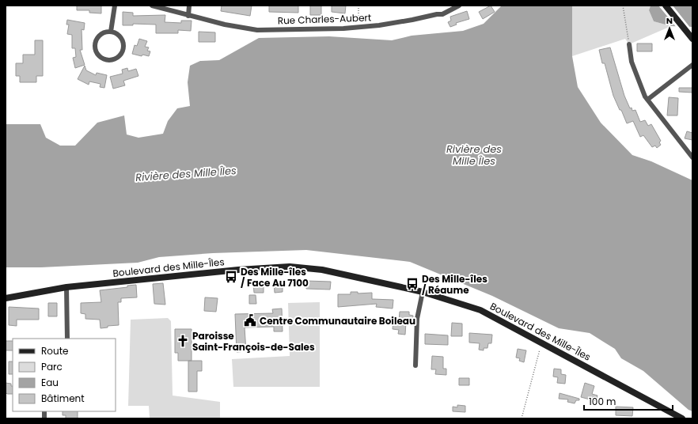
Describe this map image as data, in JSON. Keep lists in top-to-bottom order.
{
  "streets": {
    "street": ["Rue Charles-Aubert", "Boulevard des Mille-Îles"]
  },
  "water": ["Rivière des Mille Îles"],
  "places": {
    "bus stop": ["Des Mille-îles / Face Au 7100", "Des Mille-îles / Réaume"],
    "public building": ["Centre Communautaire Boileau"],
    "church": ["Paroisse Saint-François-de-Sales"]
  },
  "legend": [
    "Route",
    "Parc",
    "Eau",
    "Bâtiment"
  ],
  "scale_bar": "100 m",
  "north": "top"
}
